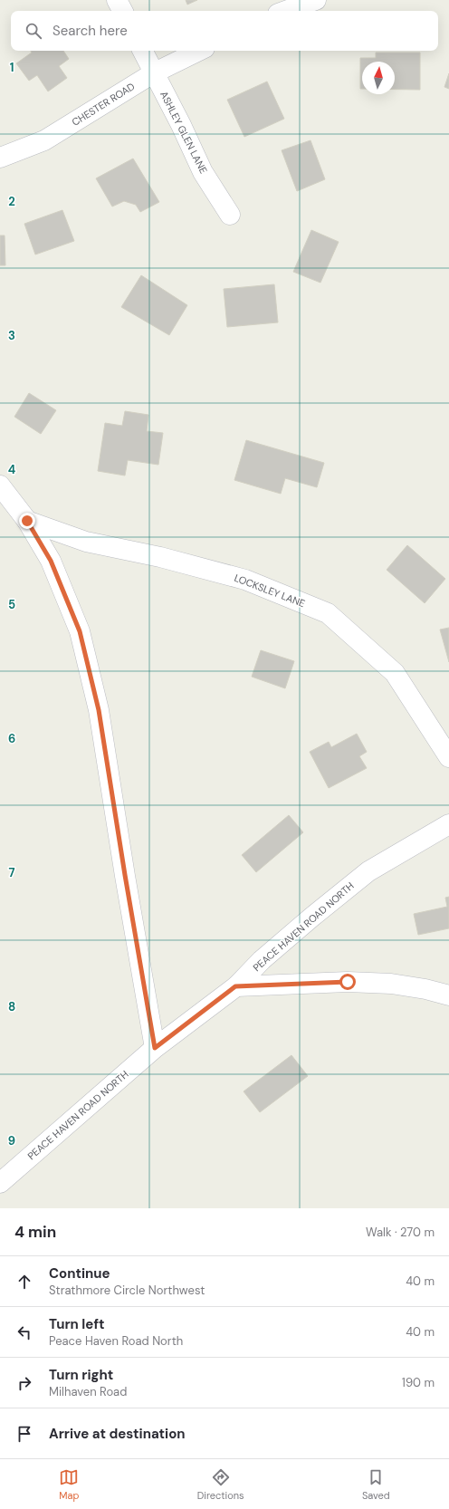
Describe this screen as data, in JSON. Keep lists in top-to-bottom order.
{
  "streets": {
    "street": [
      "CHESTER ROAD",
      "ASHLEY GLEN LANE",
      "LOCKSLEY LANE",
      "PEACE HAVEN ROAD NORTH"
    ]
  },
  "crossings": [
    ["CHESTER ROAD", "ASHLEY GLEN LANE"]
  ],
  "north": "top",
  "page": {
    "search": "Search here",
    "heading": ["4 min", "Walk · 270 m"],
    "list": [
      ["Continue", "Strathmore Circle Northwest", "40 m"],
      ["Turn left", "Peace Haven Road North", "40 m"],
      ["Turn right", "Milhaven Road", "190 m"],
      "Arrive at destination"
    ],
    "nav": ["Map", "Directions", "Saved"]
  },
  "grid": {
    "rows": [
      "1",
      "2",
      "3",
      "4",
      "5",
      "6",
      "7",
      "8",
      "9"
    ]
  }
}
